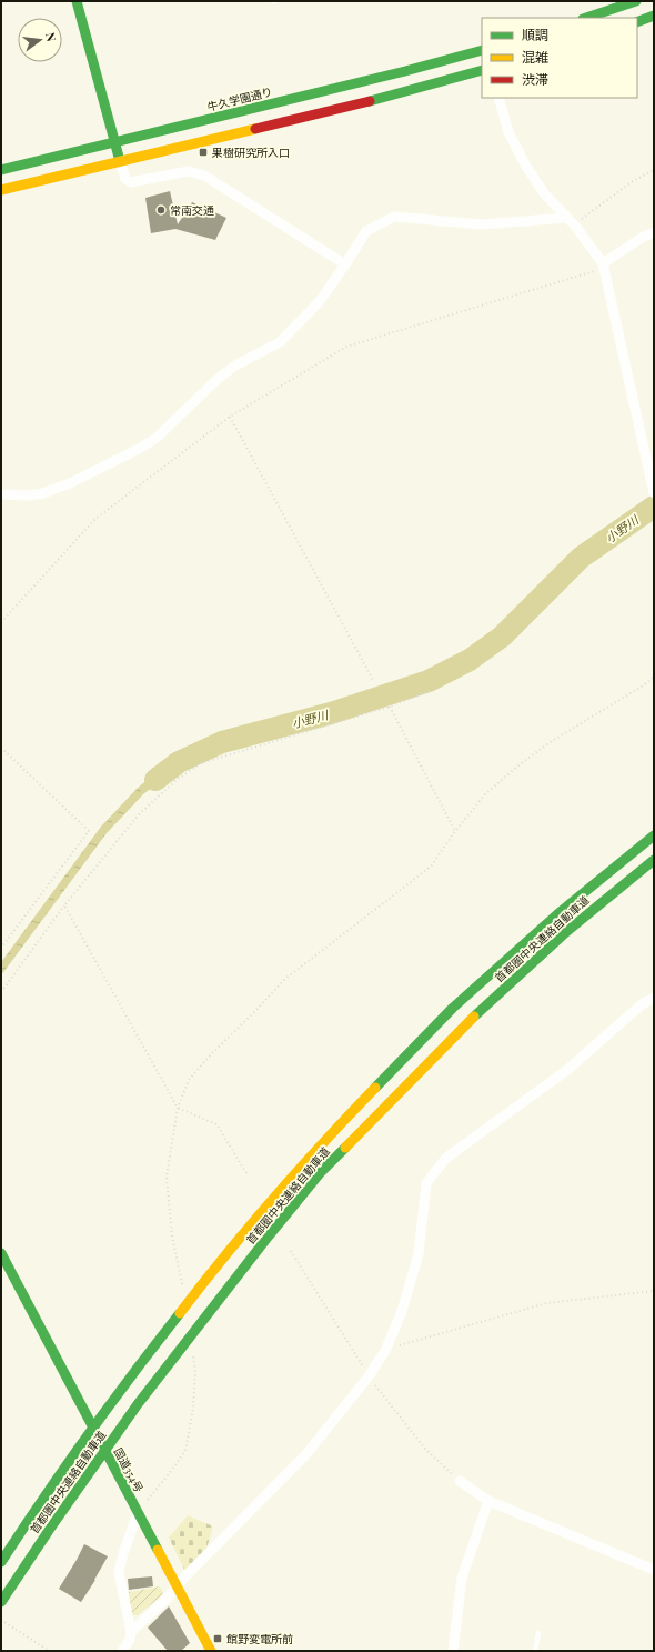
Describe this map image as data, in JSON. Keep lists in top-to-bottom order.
{
  "streets": {
    "main road": ["牛久学園通り", "首都圏中央連絡自動車道", "国道354号"]
  },
  "water": ["小野川"],
  "places": {
    "transit": ["果樹研究所入口", "館野変電所前"],
    "other": ["常南交通"]
  },
  "legend": ["順調", "混雑", "渋滞"],
  "north": "right"
}
